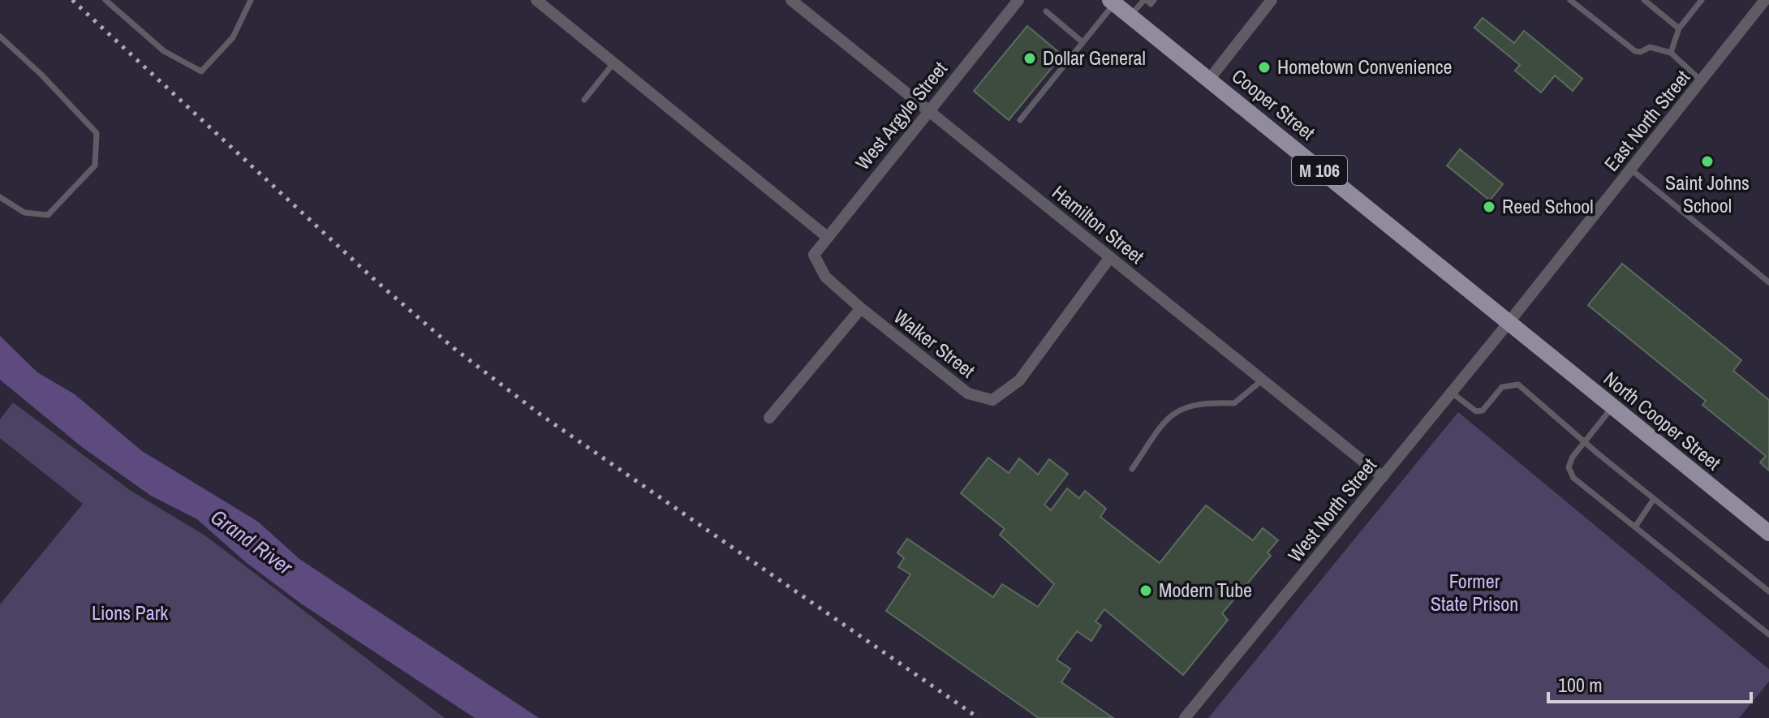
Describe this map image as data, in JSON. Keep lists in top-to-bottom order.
{
  "streets": {
    "main road": ["Cooper Street", "M 106", "North Cooper Street"],
    "street": [
      "West Argyle Street",
      "East North Street",
      "Hamilton Street",
      "Walker Street",
      "West North Street"
    ]
  },
  "crossings": [
    ["Cooper Street", "East North Street"],
    ["Cooper Street", "North Cooper Street"],
    ["Cooper Street", "West North Street"],
    ["West Argyle Street", "Hamilton Street"],
    ["West Argyle Street", "Walker Street"],
    ["East North Street", "West North Street"],
    ["Hamilton Street", "Walker Street"],
    ["Hamilton Street", "West North Street"]
  ],
  "water": ["Grand River"],
  "parks": ["Former State Prison", "Lions Park"],
  "places": [
    "Dollar General",
    "Hometown Convenience",
    "Saint Johns School",
    "Reed School",
    "Modern Tube"
  ],
  "scale_bar": "100 m"
}
